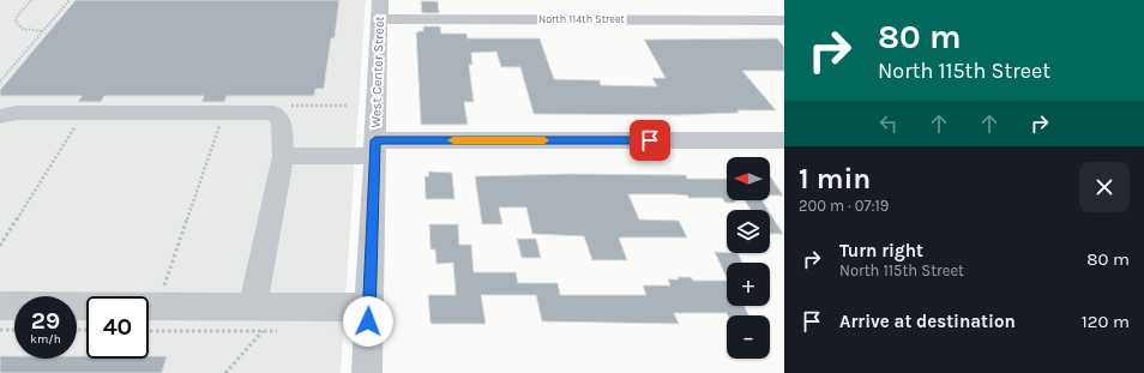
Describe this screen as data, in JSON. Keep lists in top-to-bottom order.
{
  "streets": {
    "street": ["North 114th Street", "West Center Street"]
  },
  "crossings": [
    ["North 114th Street", "West Center Street"]
  ],
  "north": "left",
  "page": {
    "turn": ["80 m", "North 115th Street"],
    "heading": ["1 min", "200 m · 07:19"],
    "map_buttons": ["+", "−"],
    "list": [
      {
        "name": "Turn right",
        "note": "North 115th Street",
        "value": "80 m"
      },
      {
        "name": "Arrive at destination",
        "value": "120 m"
      }
    ],
    "speed": "29 km/h",
    "limit": "40"
  }
}
